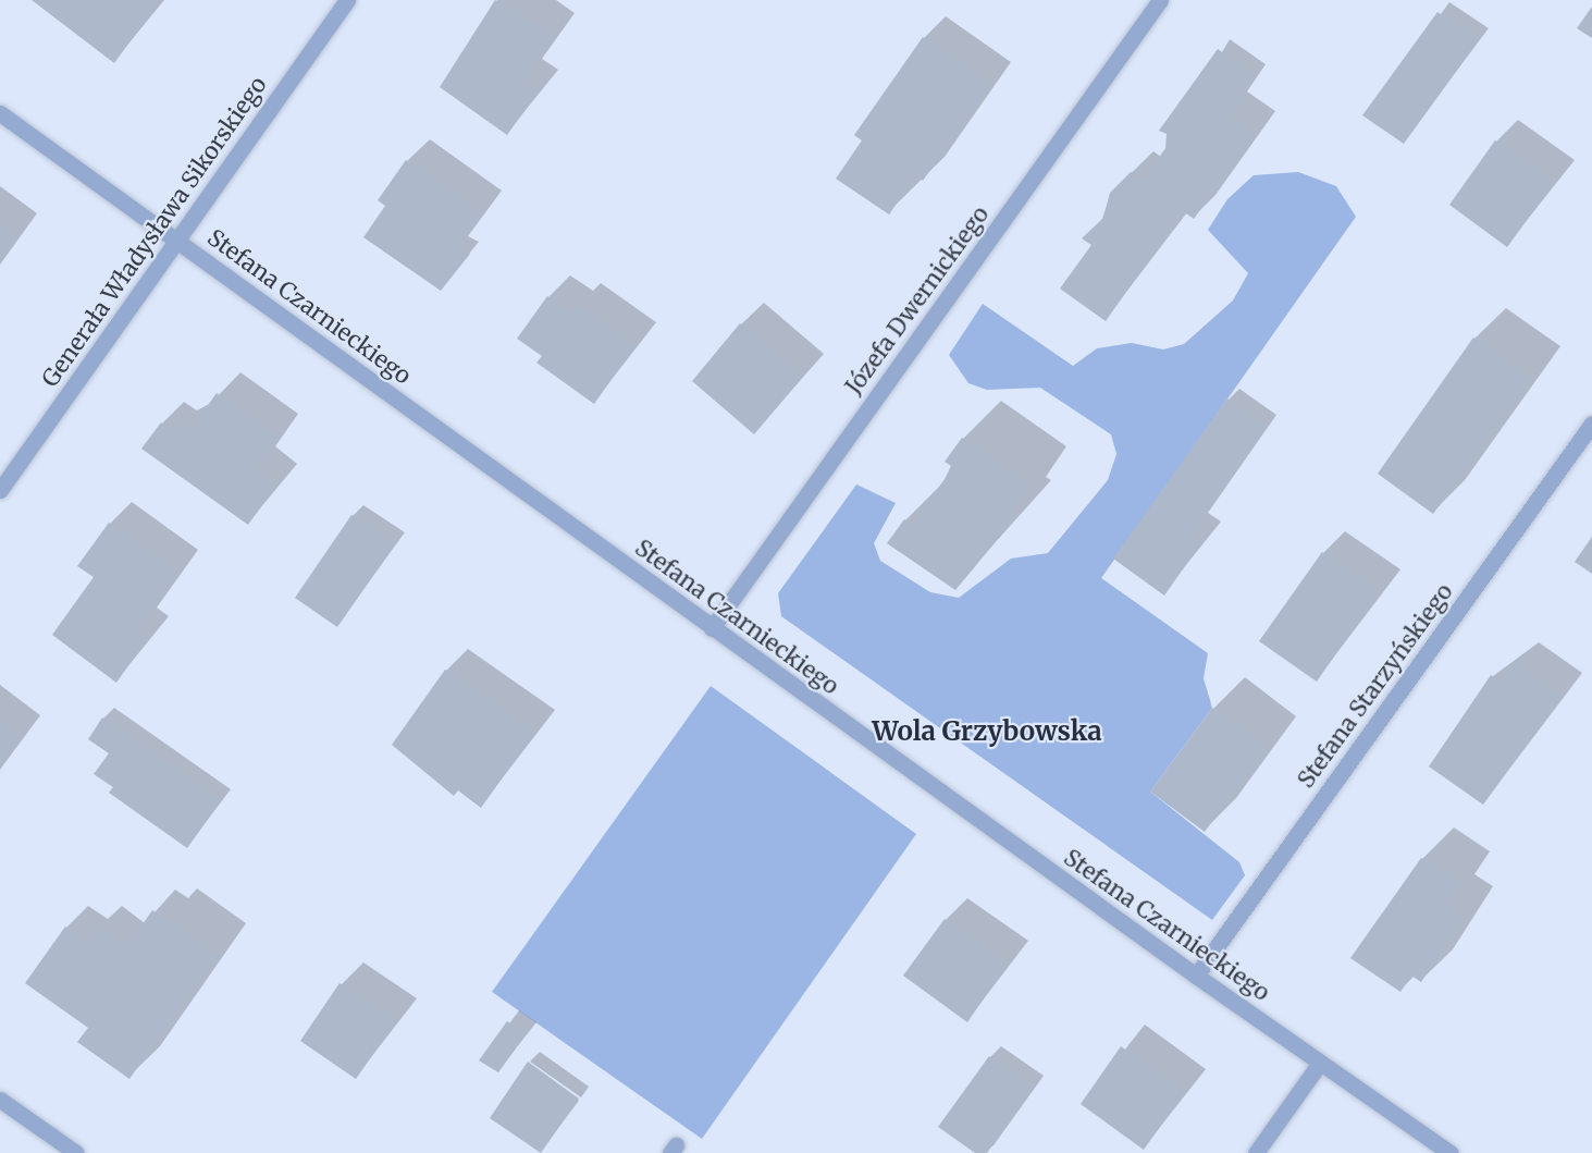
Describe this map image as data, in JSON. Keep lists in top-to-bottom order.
{
  "streets": {
    "street": [
      "Generała Władysława Sikorskiego",
      "Józefa Dwernickiego",
      "Stefana Czarnieckiego",
      "Stefana Starzyńskiego"
    ]
  },
  "crossings": [
    ["Generała Władysława Sikorskiego", "Stefana Czarnieckiego"],
    ["Józefa Dwernickiego", "Stefana Czarnieckiego"],
    ["Stefana Czarnieckiego", "Stefana Starzyńskiego"]
  ],
  "districts": ["Wola Grzybowska"]
}
